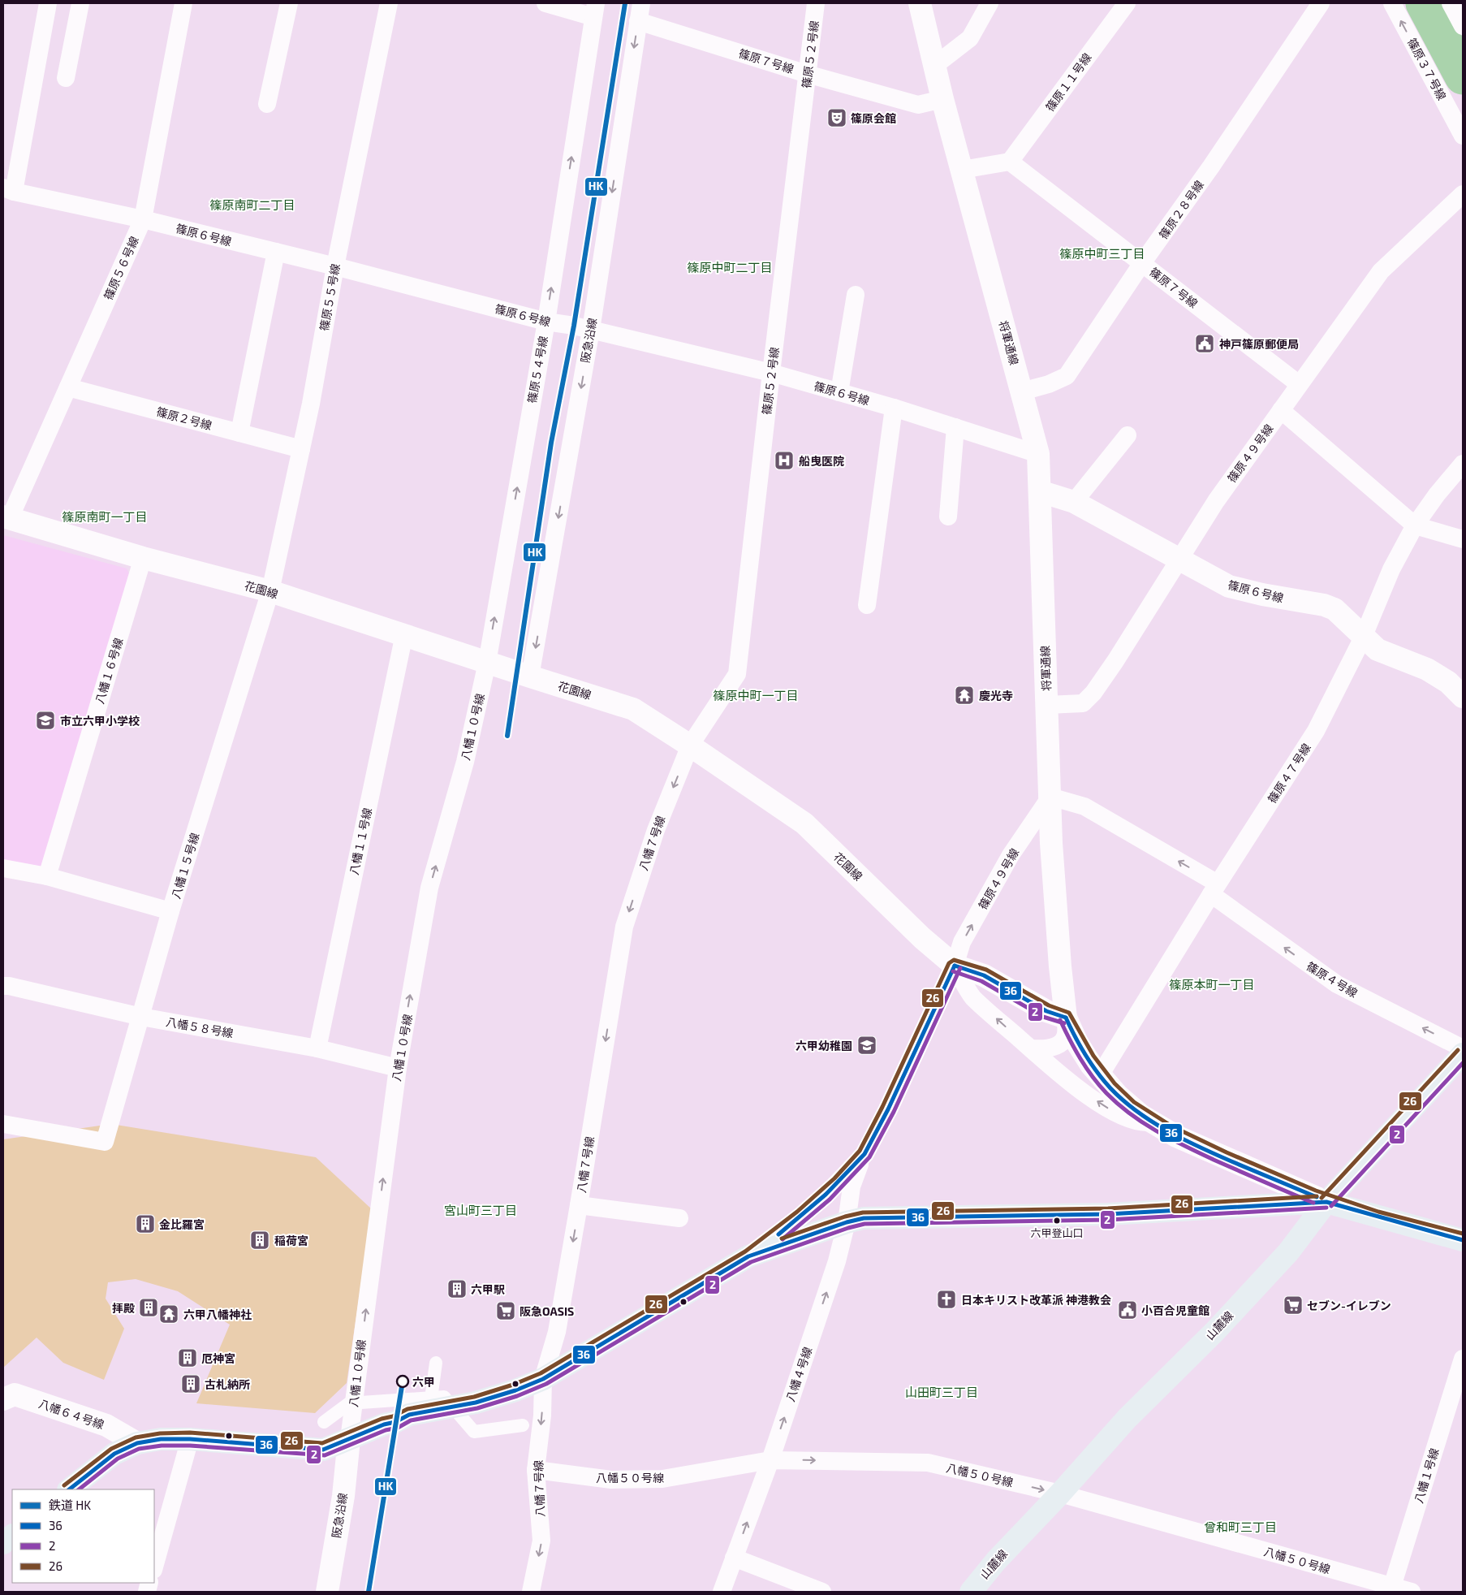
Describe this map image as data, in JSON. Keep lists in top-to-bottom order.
{
  "streets": {
    "main road": ["山麓線"],
    "street": [
      "篠原５２号線",
      "篠原７号線",
      "篠原３７号線",
      "篠原１１号線",
      "篠原２８号線",
      "篠原６号線",
      "篠原５６号線",
      "篠原５５号線",
      "阪急沿線",
      "将軍通線",
      "篠原５４号線",
      "篠原２号線",
      "篠原４９号線",
      "花園線",
      "八幡１６号線",
      "八幡１０号線",
      "篠原４７号線",
      "八幡１１号線",
      "八幡７号線",
      "八幡１５号線",
      "篠原４号線",
      "八幡５８号線",
      "八幡４号線",
      "八幡６４号線",
      "八幡５０号線",
      "八幡１号線"
    ]
  },
  "crossings": [
    ["篠原５２号線", "篠原７号線"],
    ["篠原５２号線", "篠原６号線"],
    ["篠原５２号線", "花園線"],
    ["篠原５２号線", "八幡７号線"],
    ["篠原７号線", "篠原１１号線"],
    ["篠原７号線", "篠原２８号線"],
    ["篠原７号線", "阪急沿線"],
    ["篠原７号線", "将軍通線"],
    ["篠原７号線", "篠原４９号線"],
    ["篠原２８号線", "将軍通線"],
    ["篠原６号線", "篠原５６号線"],
    ["篠原６号線", "篠原５５号線"],
    ["篠原６号線", "阪急沿線"],
    ["篠原６号線", "将軍通線"],
    ["篠原６号線", "篠原５４号線"],
    ["篠原６号線", "篠原４９号線"],
    ["篠原６号線", "篠原４７号線"],
    ["篠原５６号線", "篠原２号線"],
    ["篠原５６号線", "花園線"],
    ["篠原５５号線", "篠原２号線"],
    ["篠原５５号線", "花園線"],
    ["篠原５５号線", "八幡１５号線"],
    ["阪急沿線", "花園線"],
    ["阪急沿線", "八幡１０号線"],
    ["将軍通線", "篠原４９号線"],
    ["将軍通線", "花園線"],
    ["将軍通線", "篠原４７号線"],
    ["将軍通線", "篠原４号線"],
    ["将軍通線", "山麓線"],
    ["篠原５４号線", "花園線"],
    ["篠原５４号線", "八幡１０号線"],
    ["篠原４９号線", "花園線"],
    ["篠原４９号線", "篠原４号線"],
    ["篠原４９号線", "八幡４号線"],
    ["花園線", "八幡１６号線"],
    ["花園線", "八幡１０号線"],
    ["花園線", "八幡１１号線"],
    ["花園線", "八幡７号線"],
    ["花園線", "八幡１５号線"],
    ["花園線", "八幡４号線"],
    ["八幡１０号線", "八幡５８号線"],
    ["篠原４７号線", "篠原４号線"],
    ["八幡１１号線", "八幡５８号線"],
    ["八幡７号線", "八幡５０号線"],
    ["八幡１５号線", "八幡５８号線"],
    ["山麓線", "八幡５０号線"],
    ["八幡４号線", "八幡５０号線"],
    ["八幡５０号線", "八幡１号線"]
  ],
  "one_way": [
    "篠原３７号線",
    "阪急沿線",
    "篠原５４号線",
    "八幡１０号線",
    "八幡７号線",
    "篠原４号線",
    "八幡４号線"
  ],
  "districts": [
    "篠原南町二丁目",
    "篠原中町三丁目",
    "篠原中町二丁目",
    "篠原南町一丁目",
    "篠原中町一丁目",
    "篠原本町一丁目",
    "宮山町三丁目",
    "山田町三丁目",
    "曾和町三丁目"
  ],
  "places": {
    "theatre": ["篠原会館"],
    "public building": ["神戸篠原郵便局", "小百合児童館"],
    "hospital": ["船曳医院"],
    "temple": ["慶光寺", "六甲八幡神社"],
    "school or university": ["市立六甲小学校", "六甲幼稚園"],
    "other": ["六甲登山口", "六甲"],
    "building": [
      "金比羅宮",
      "稲荷宮",
      "六甲駅",
      "拝殿",
      "厄神宮",
      "古札納所"
    ],
    "church": ["日本キリスト改革派 神港教会"],
    "supermarket": ["セブン-イレブン", "阪急OASIS"]
  },
  "lines": [
    "rail line HK",
    "transit line 26",
    "transit line 36",
    "transit line 2"
  ],
  "legend": [
    "鉄道 HK",
    "36",
    "2",
    "26"
  ]
}
